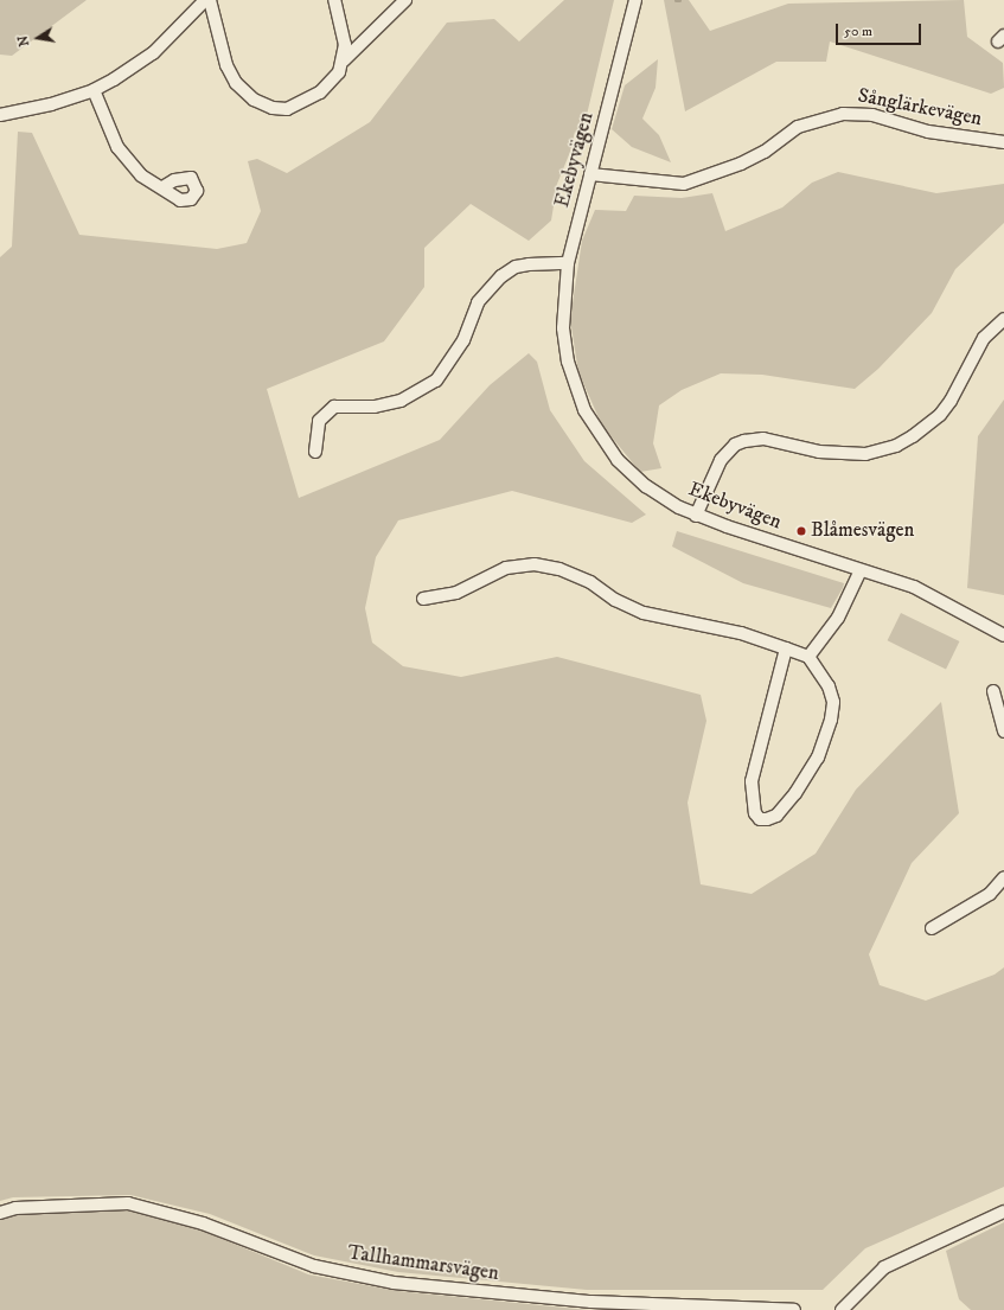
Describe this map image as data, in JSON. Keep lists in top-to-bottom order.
{
  "streets": {
    "street": ["Sånglärkevägen", "Ekebyvägen", "Tallhammarsvägen"]
  },
  "crossings": [
    ["Sånglärkevägen", "Ekebyvägen"]
  ],
  "places": ["Blåmesvägen"],
  "scale_bar": "50 m",
  "north": "left"
}
